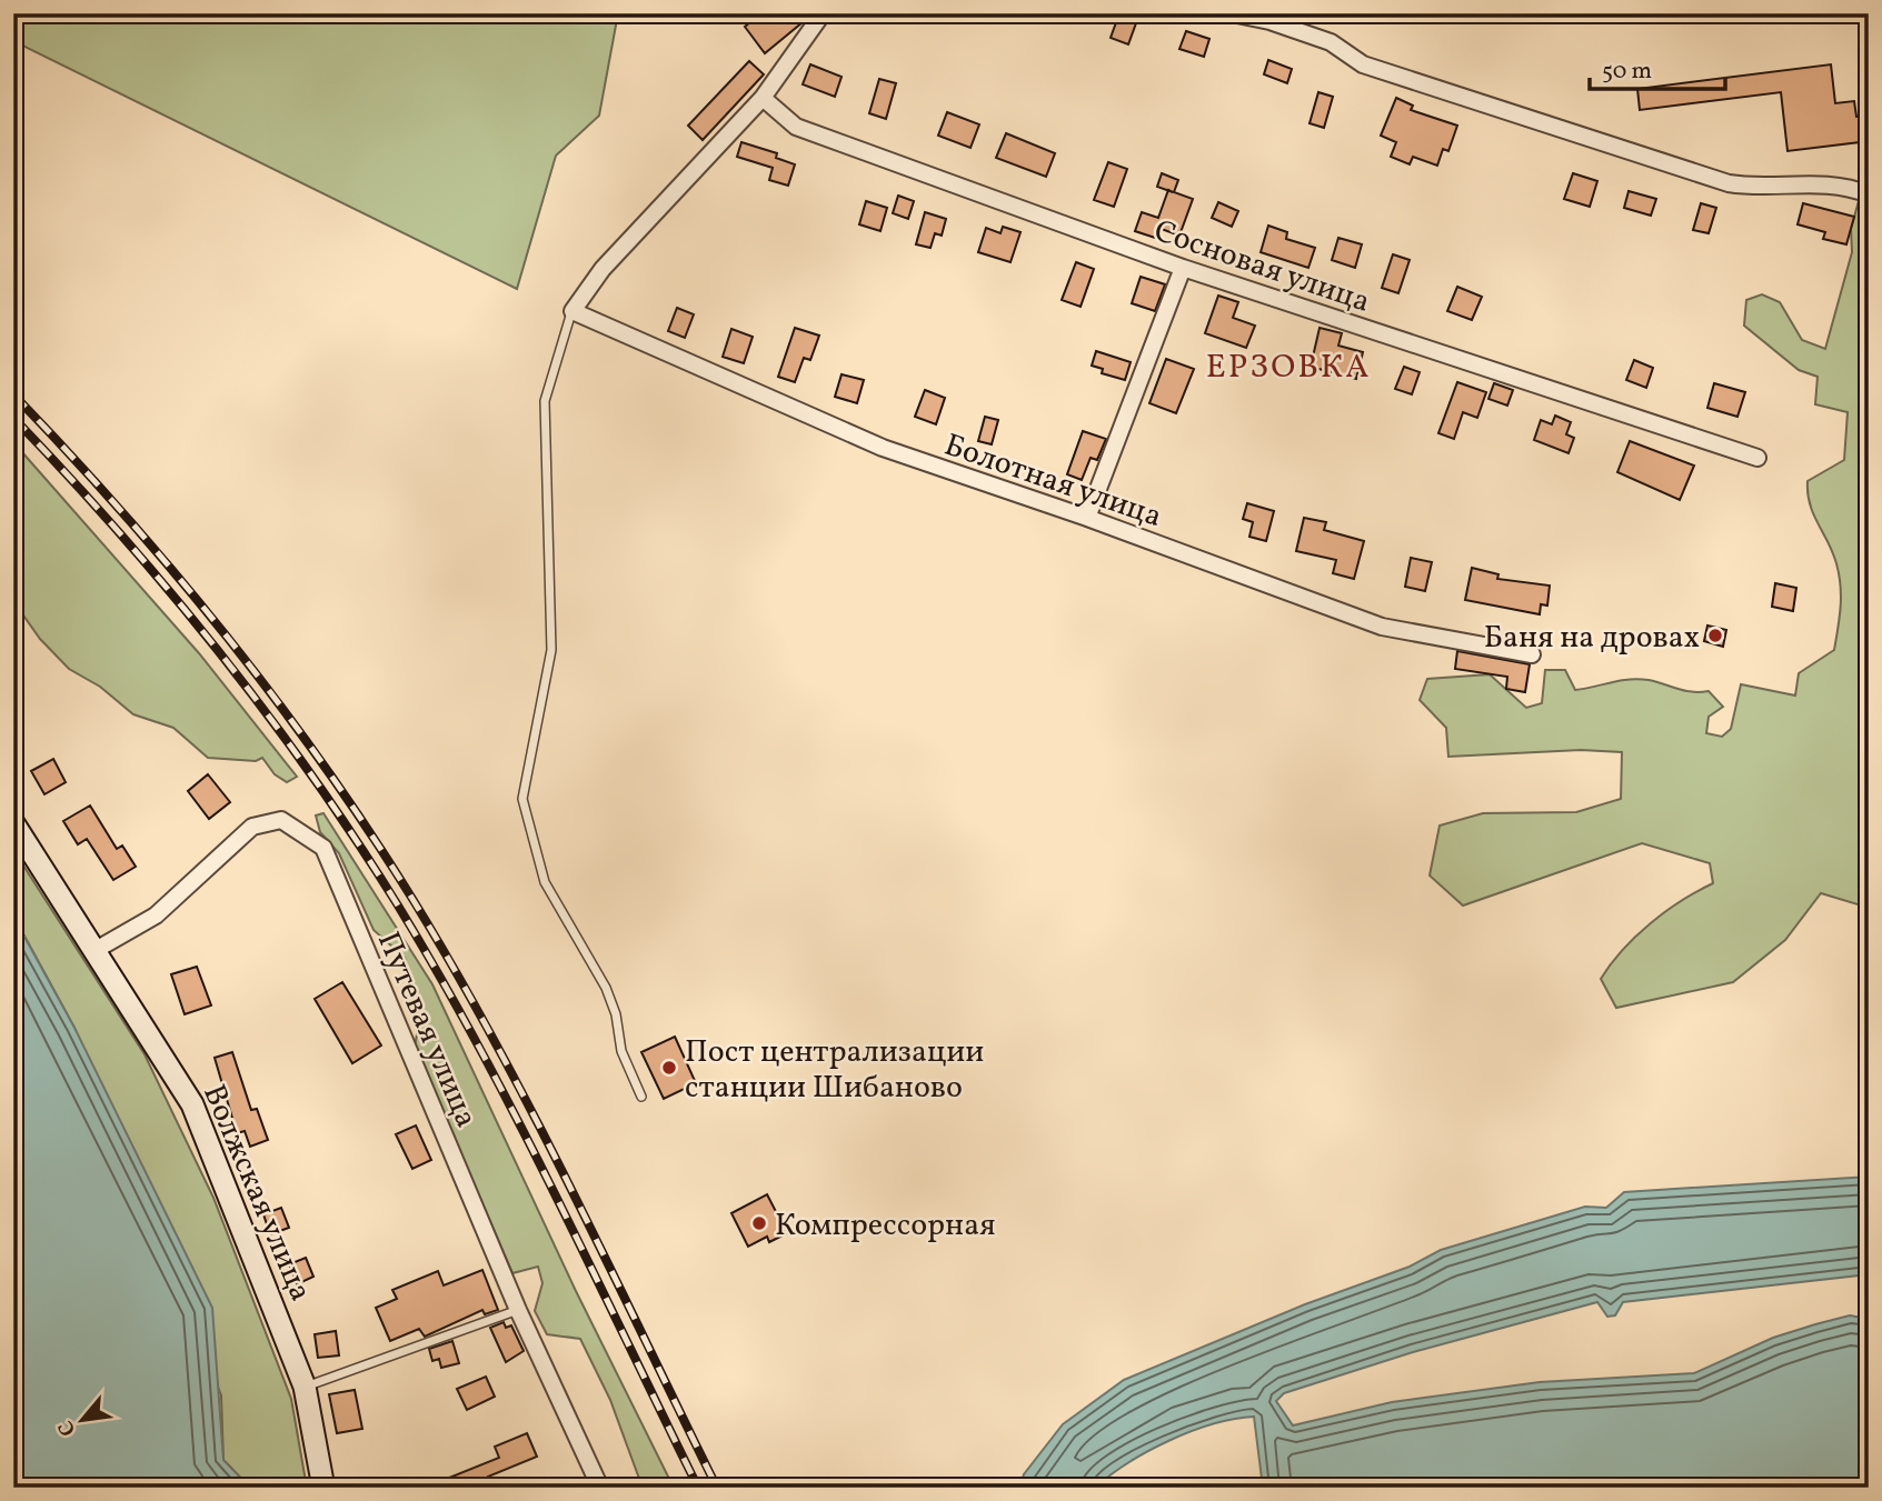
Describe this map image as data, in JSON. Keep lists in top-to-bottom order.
{
  "streets": {
    "street": [
      "Сосновая улица",
      "Болотная улица",
      "Путевая улица",
      "Волжская улица"
    ]
  },
  "crossings": [
    ["Путевая улица", "Волжская улица"]
  ],
  "districts": ["ЕРЗОВКА"],
  "places": ["Баня на дровах", "Пост централизации станции Шибаново", "Компрессорная"],
  "scale_bar": "50 m",
  "north": "bottom left"
}
